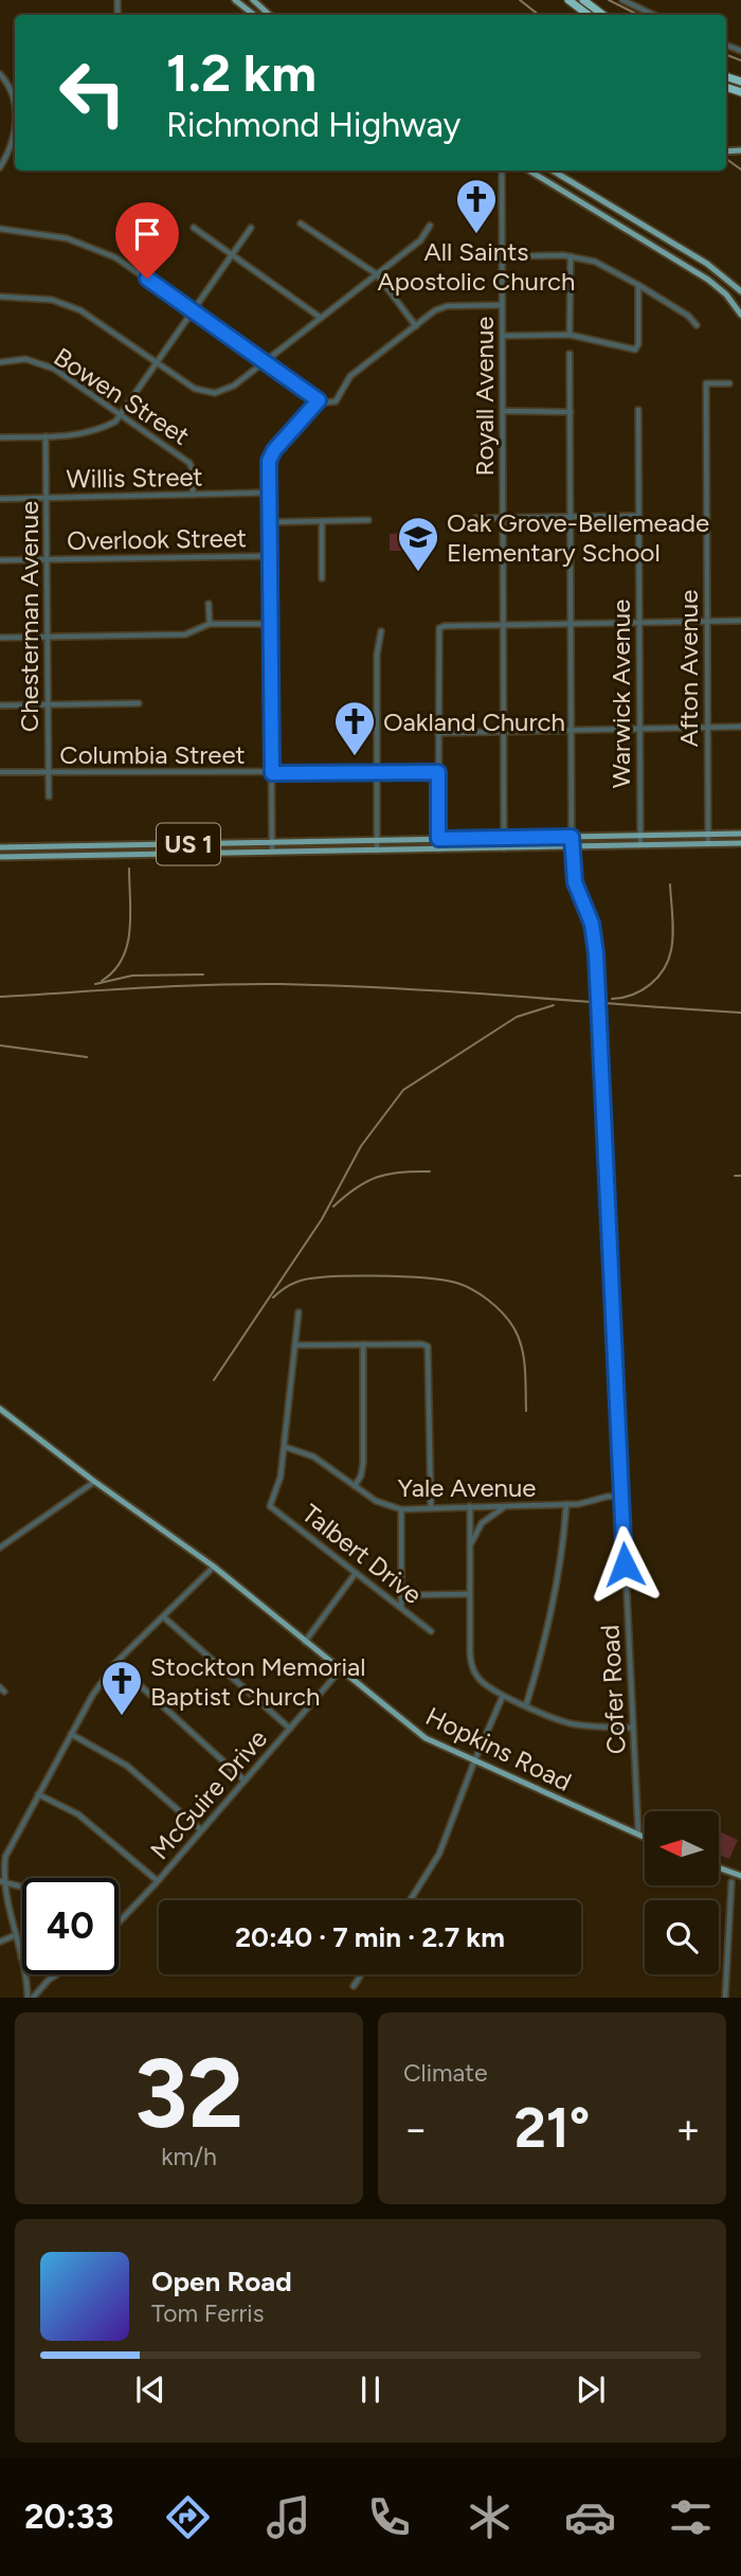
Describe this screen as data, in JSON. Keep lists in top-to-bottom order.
{
  "streets": {
    "main road": ["US 1", "Hopkins Road"],
    "street": [
      "Bowen Street",
      "Royall Avenue",
      "Willis Street",
      "Overlook Street",
      "Chesterman Avenue",
      "Afton Avenue",
      "Warwick Avenue",
      "Columbia Street",
      "Yale Avenue",
      "Talbert Drive",
      "Cofer Road",
      "McGuire Drive"
    ]
  },
  "crossings": [
    ["Bowen Street", "Willis Street"],
    ["Royall Avenue", "US 1"],
    ["Willis Street", "Chesterman Avenue"],
    ["Overlook Street", "Chesterman Avenue"],
    ["Chesterman Avenue", "Columbia Street"],
    ["Afton Avenue", "US 1"],
    ["Warwick Avenue", "US 1"],
    ["US 1", "Cofer Road"],
    ["Yale Avenue", "Talbert Drive"],
    ["Yale Avenue", "Cofer Road"],
    ["Cofer Road", "Hopkins Road"],
    ["Hopkins Road", "McGuire Drive"]
  ],
  "places": {
    "church": ["All Saints Apostolic Church", "Oakland Church", "Stockton Memorial Baptist Church"],
    "school or university": ["Oak Grove-Bellemeade Elementary School"]
  },
  "north": "left",
  "page": {
    "turn": ["1.2 km", "Richmond Highway"],
    "limit": "40",
    "trip": "20:40 · 7 min · 2.7 km",
    "tile": [
      ["32", "km/h"],
      "Climate"
    ],
    "heat": ["−", "21°", "+"],
    "song": ["Open Road", "Tom Ferris"],
    "tabs": "20:33"
  }
}
